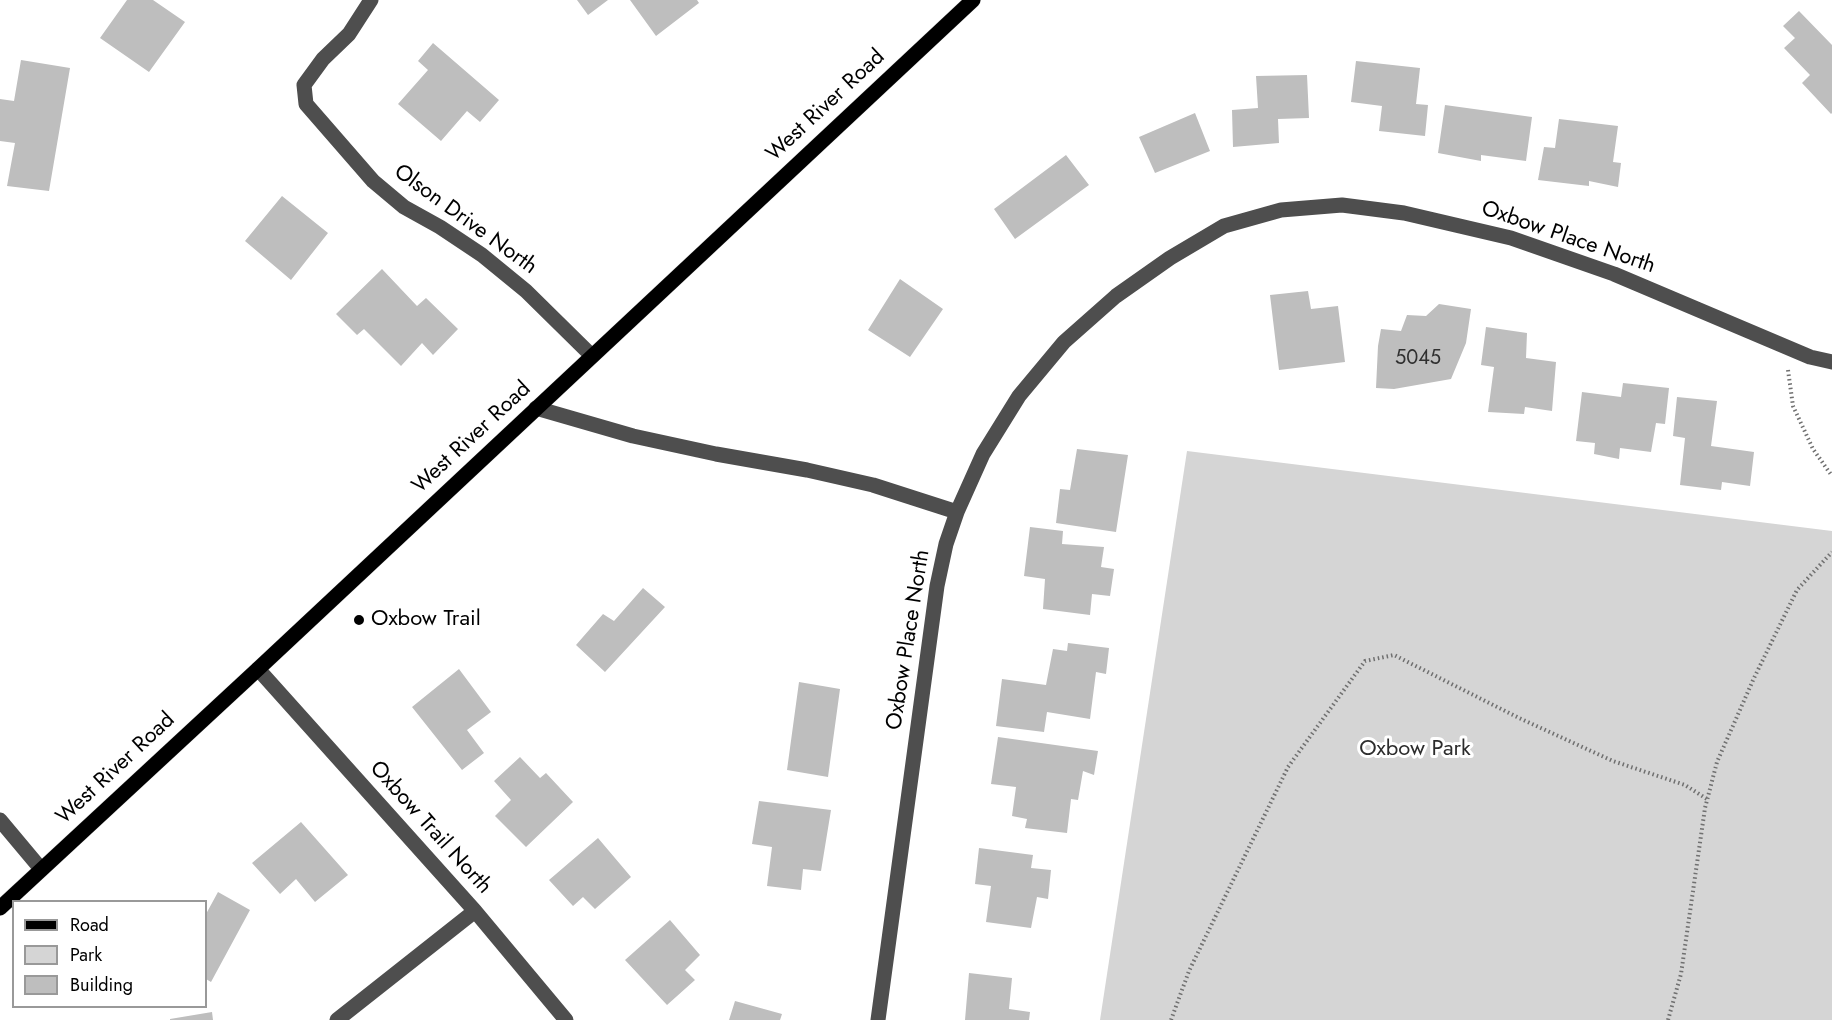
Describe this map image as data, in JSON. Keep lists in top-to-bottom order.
{
  "streets": {
    "main road": ["West River Road"],
    "street": ["Olson Drive North", "Oxbow Place North", "Oxbow Trail North"]
  },
  "crossings": [
    ["West River Road", "Olson Drive North"],
    ["West River Road", "Oxbow Trail North"]
  ],
  "parks": ["Oxbow Park"],
  "places": ["Oxbow Trail"],
  "house_numbers": ["5045"],
  "legend": ["Road", "Park", "Building"]
}
